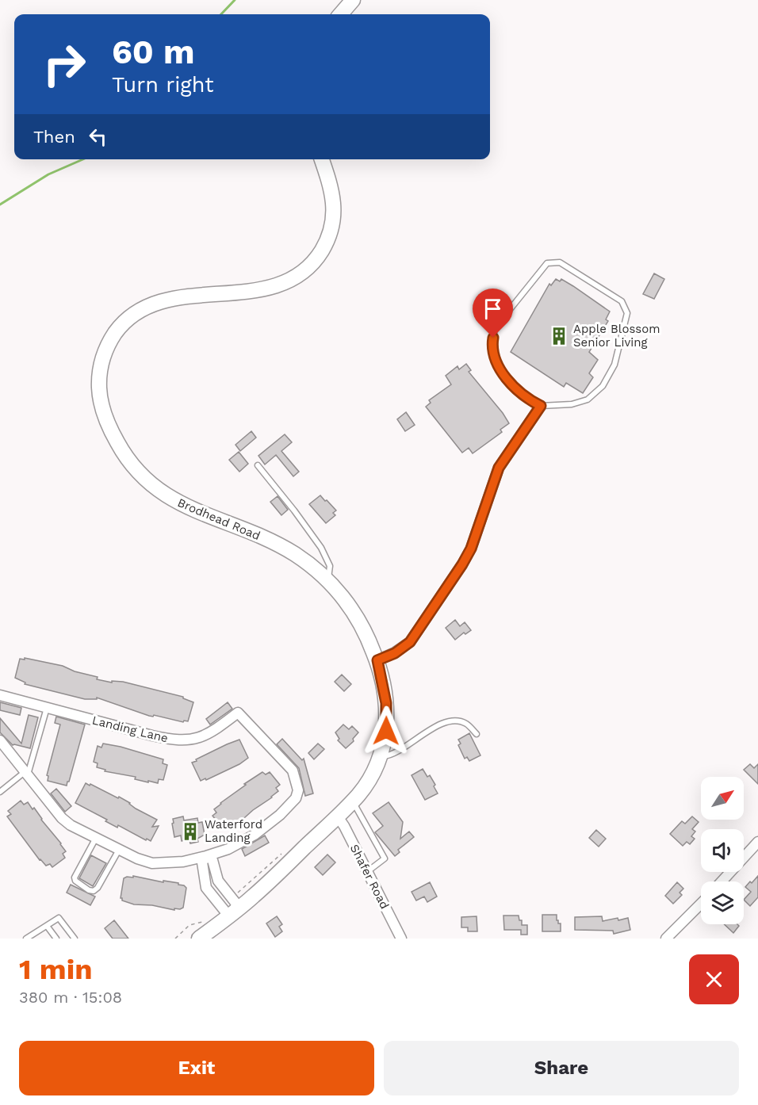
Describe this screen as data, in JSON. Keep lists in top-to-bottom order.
{
  "streets": {
    "main road": ["Brodhead Road"],
    "street": ["Landing Lane", "Shafer Road"]
  },
  "crossings": [
    ["Brodhead Road", "Shafer Road"]
  ],
  "places": {
    "building": ["Apple Blossom Senior Living", "Waterford Landing"]
  },
  "north": "top right",
  "page": {
    "turn": ["60 m", "Turn right"],
    "then": "Then",
    "heading": ["1 min", "380 m · 15:08"],
    "buttons": ["Exit", "Share"]
  }
}
